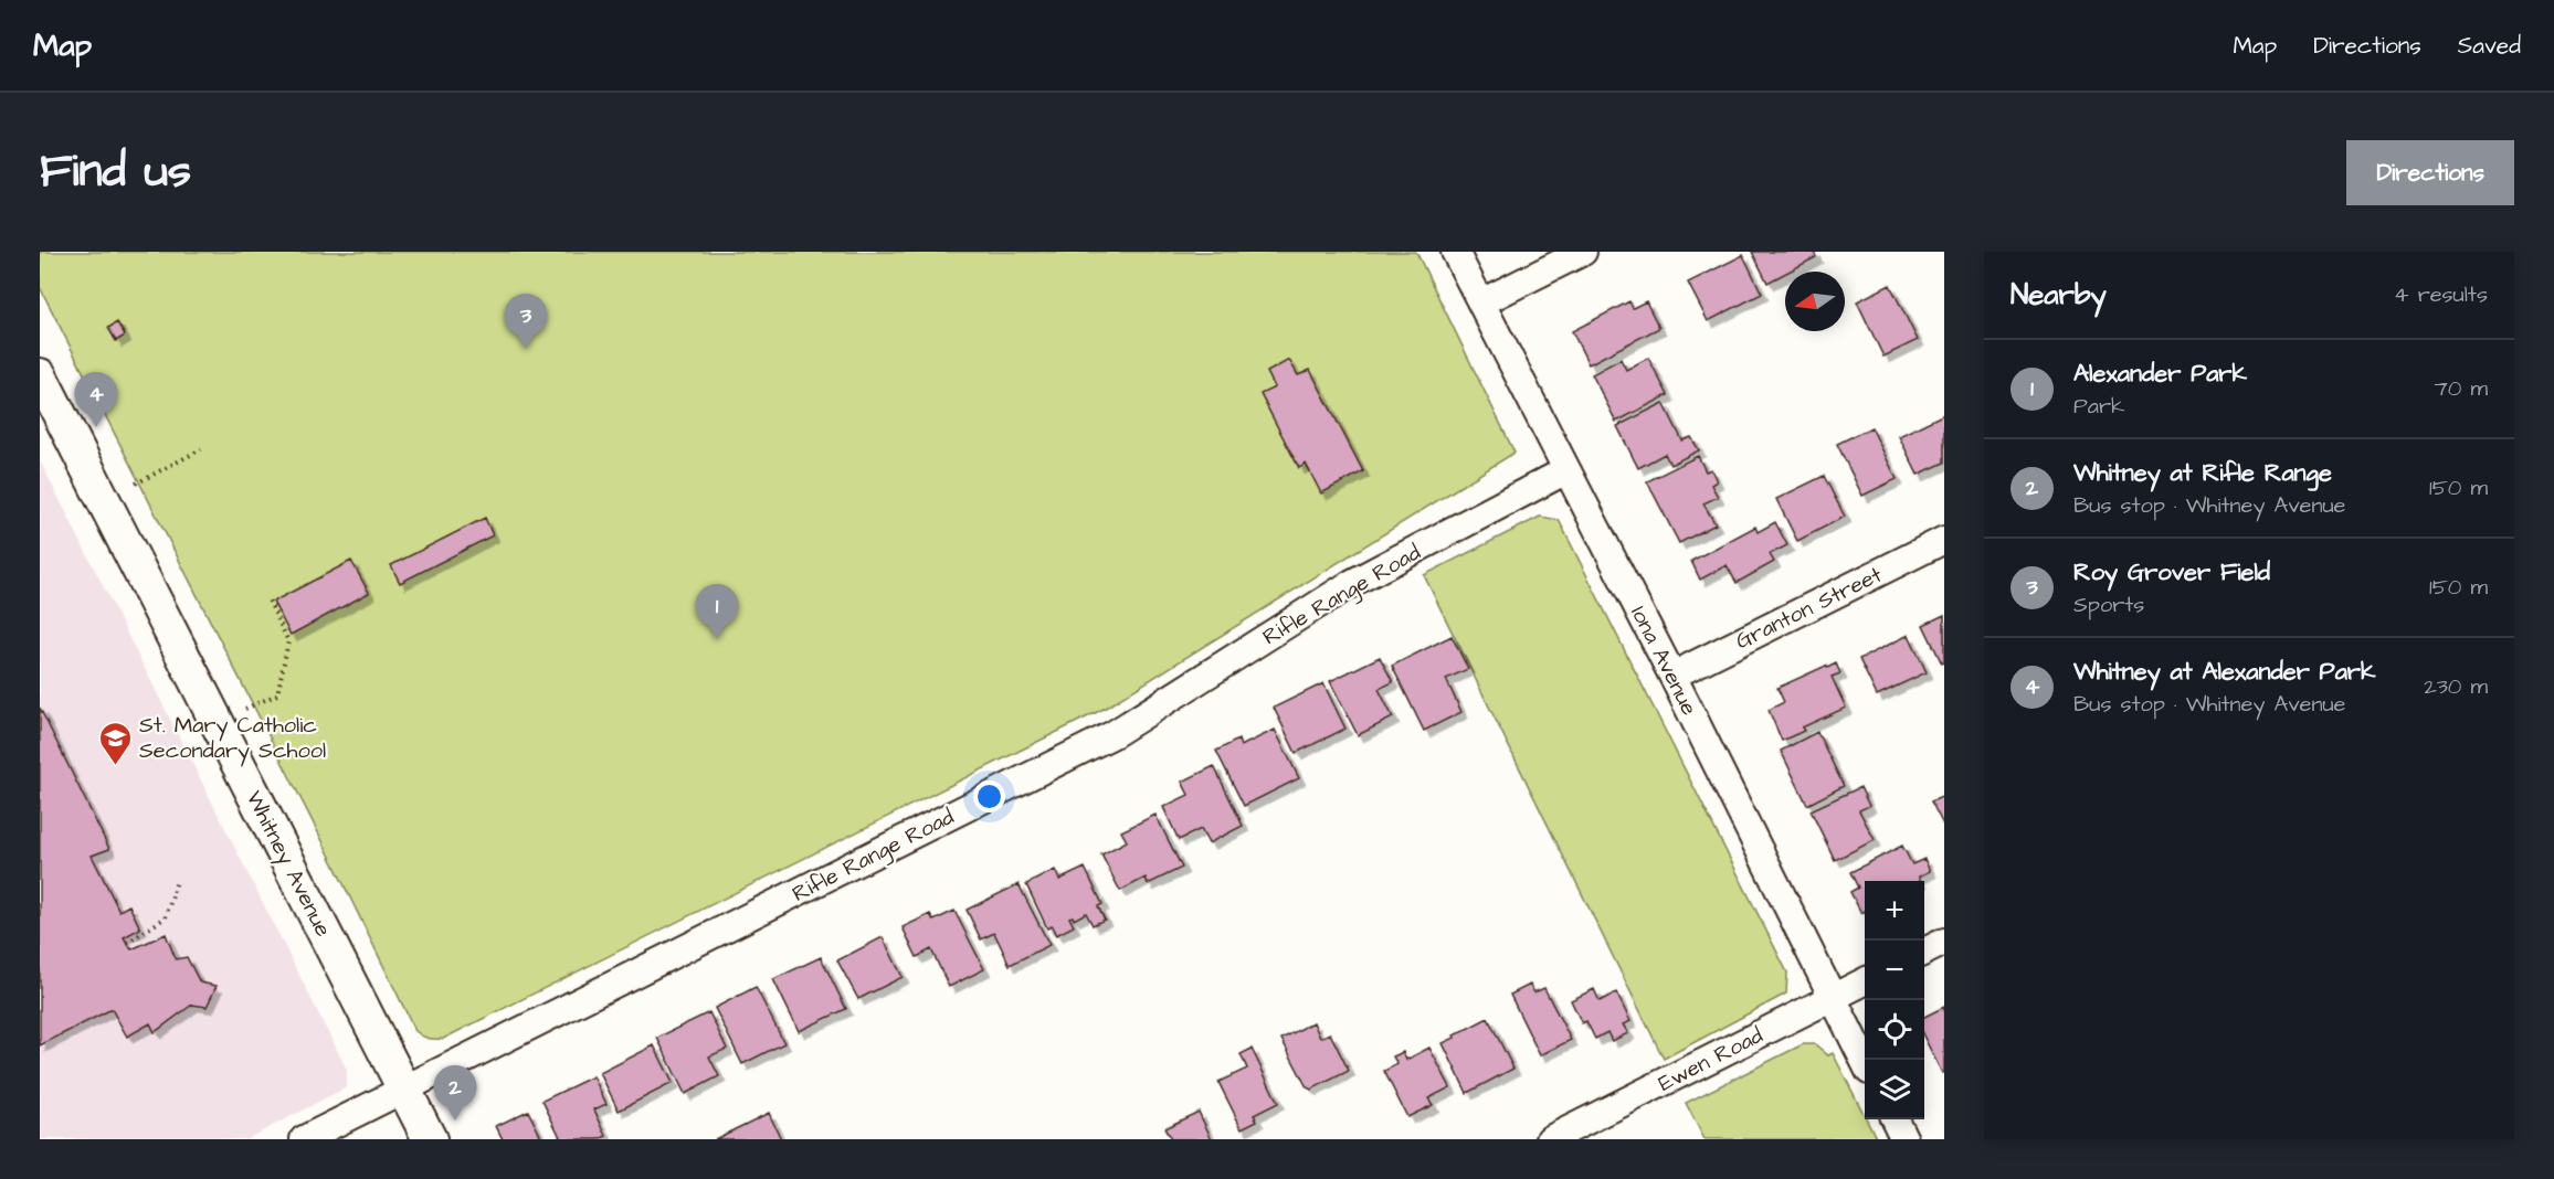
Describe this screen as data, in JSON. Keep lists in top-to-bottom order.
{
  "streets": {
    "street": [
      "Rifle Range Road",
      "Granton Street",
      "Iona Avenue",
      "Whitney Avenue",
      "Ewen Road"
    ]
  },
  "crossings": [
    ["Rifle Range Road", "Iona Avenue"],
    ["Rifle Range Road", "Whitney Avenue"],
    ["Granton Street", "Iona Avenue"],
    ["Iona Avenue", "Ewen Road"]
  ],
  "places": {
    "school or university": ["St. Mary Catholic Secondary School"]
  },
  "north": "left",
  "page": {
    "header": "Map",
    "nav": ["Map", "Directions", "Saved"],
    "title": "Find us",
    "buttons": "Directions",
    "heading": ["Nearby", "4 results"],
    "pins": [
      "3",
      "4",
      "1",
      "2"
    ],
    "list": [
      {
        "mark": "1",
        "name": "Alexander Park",
        "note": "Park",
        "value": "70 m"
      },
      {
        "mark": "2",
        "name": "Whitney at Rifle Range",
        "note": "Bus stop · Whitney Avenue",
        "value": "150 m"
      },
      {
        "mark": "3",
        "name": "Roy Grover Field",
        "note": "Sports",
        "value": "150 m"
      },
      {
        "mark": "4",
        "name": "Whitney at Alexander Park",
        "note": "Bus stop · Whitney Avenue",
        "value": "230 m"
      }
    ],
    "map_buttons": ["+", "−"]
  }
}
